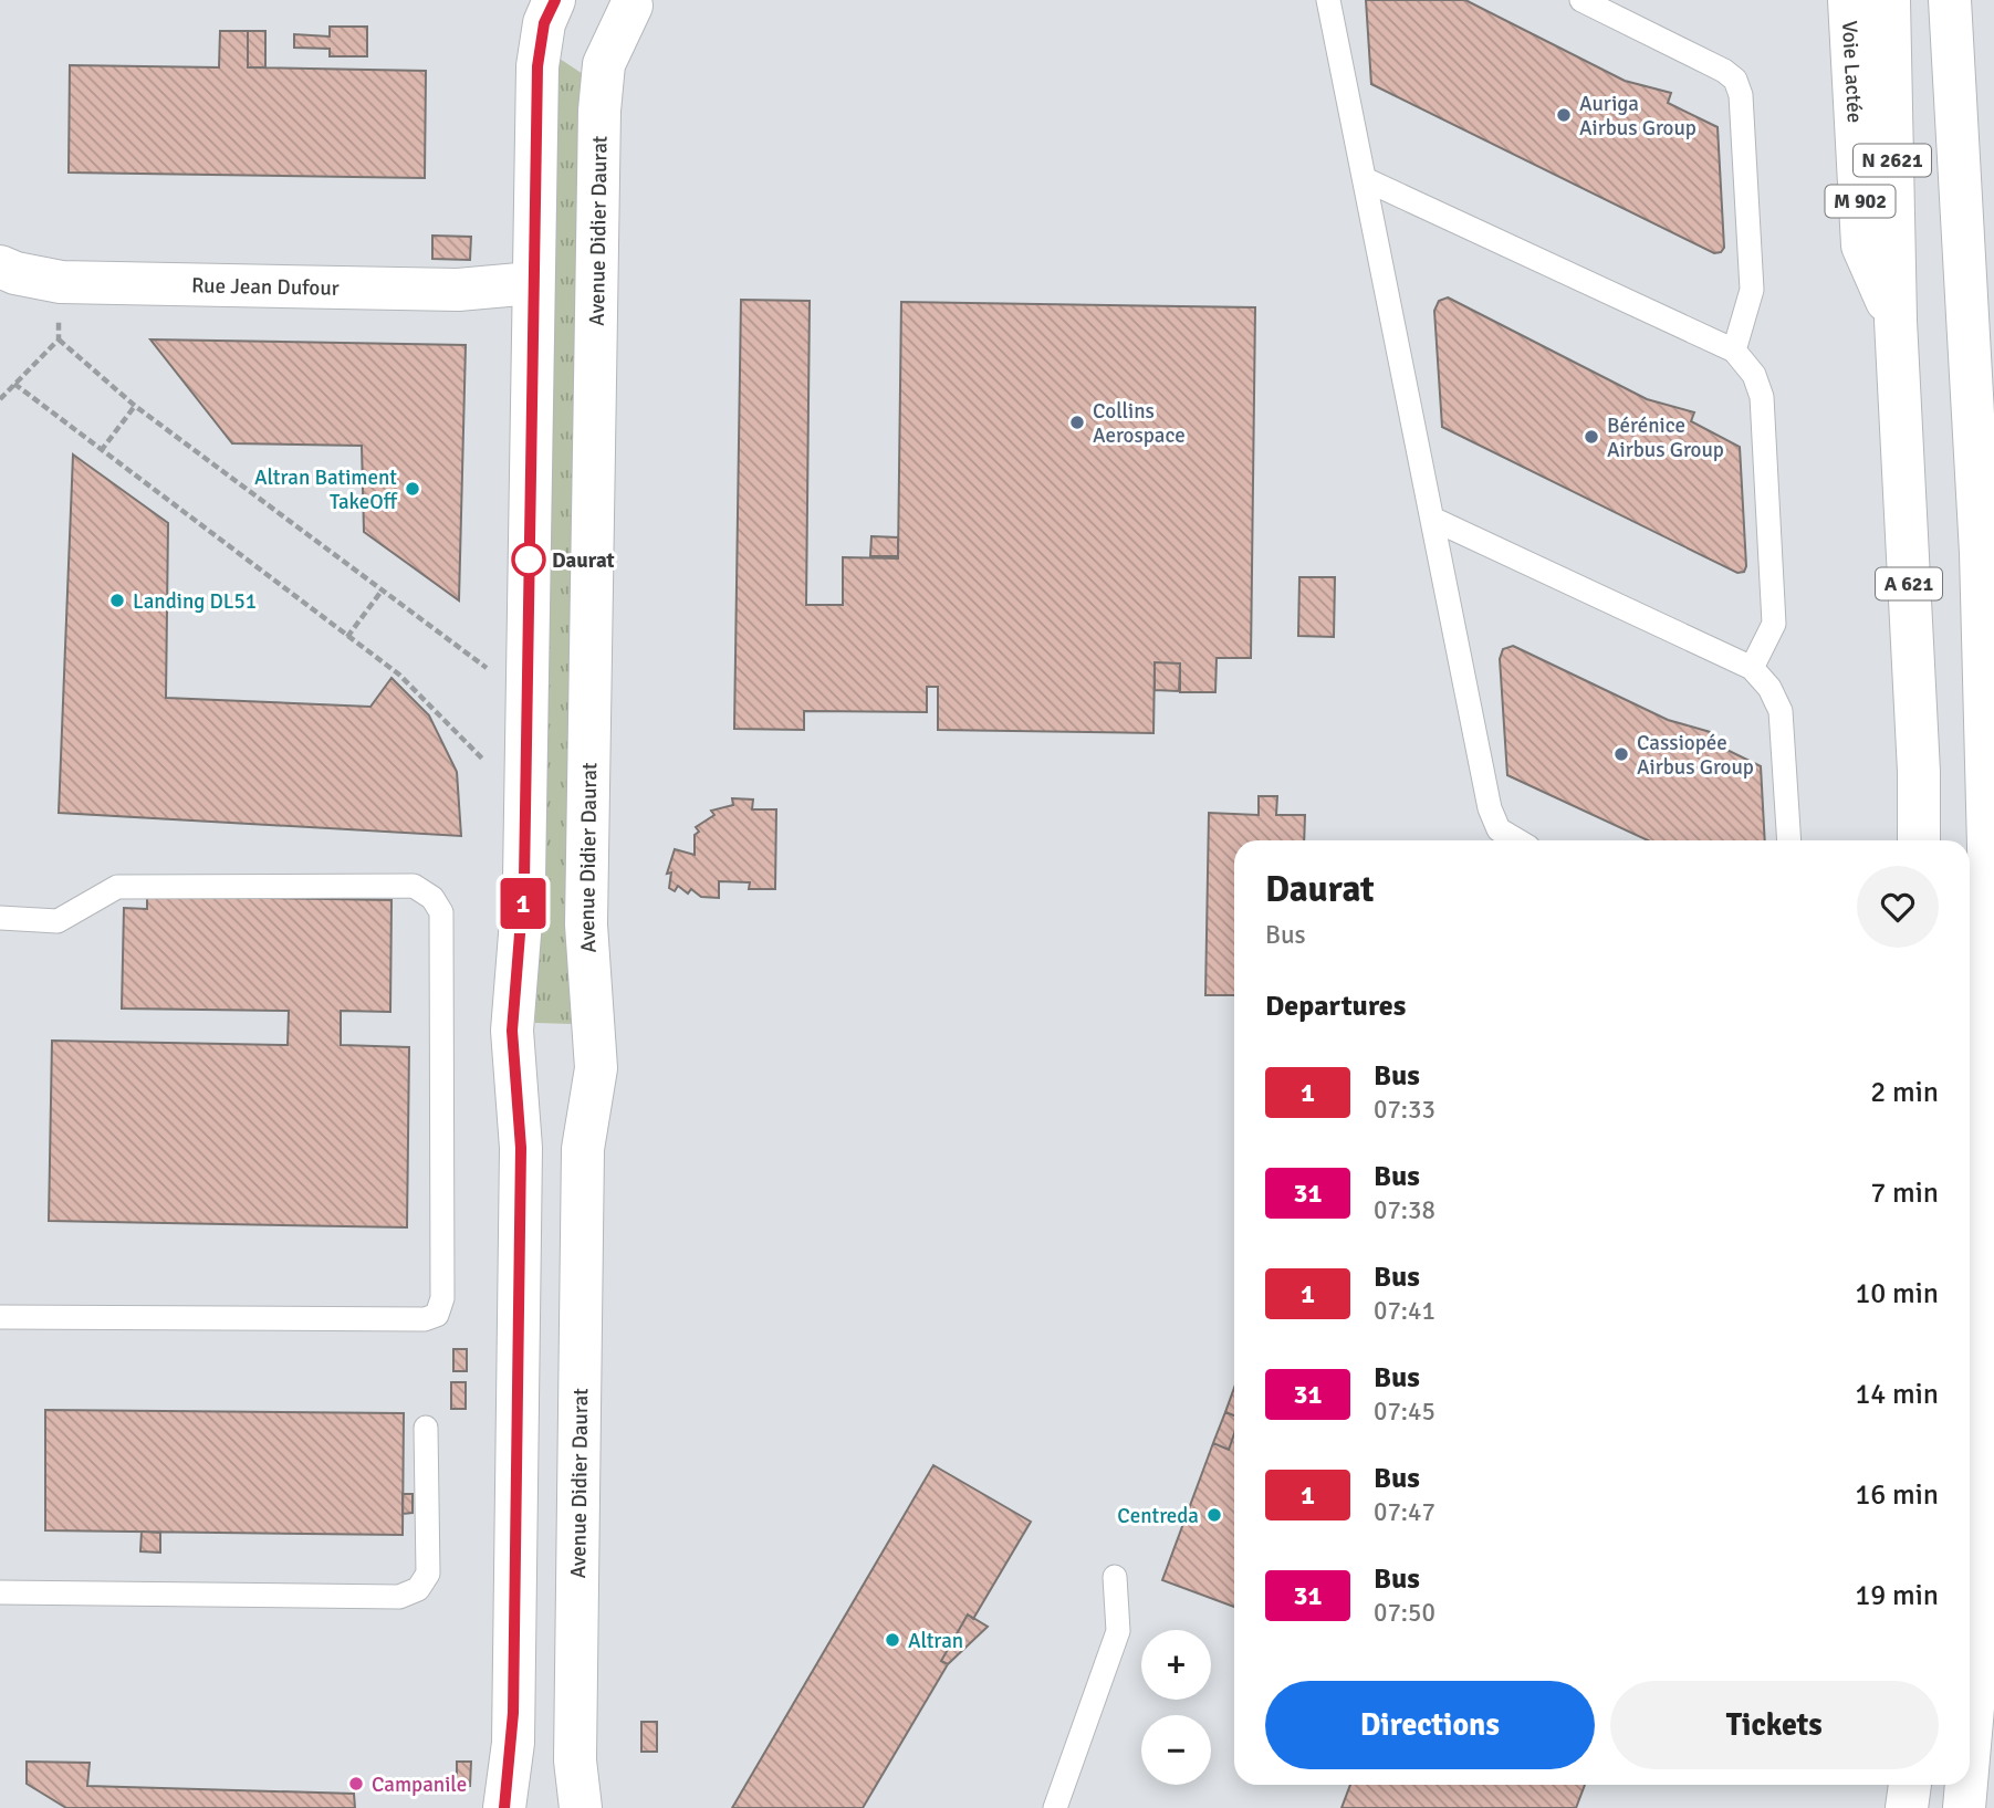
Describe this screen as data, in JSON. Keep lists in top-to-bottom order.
{
  "streets": {
    "main road": [
      "Voie Lactée",
      "N 2621",
      "M 902",
      "Avenue Didier Daurat",
      "Rue Jean Dufour",
      "A 621"
    ]
  },
  "crossings": [
    ["Voie Lactée", "N 2621"],
    ["Voie Lactée", "A 621"],
    ["N 2621", "A 621"]
  ],
  "places": [
    "Auriga Airbus Group",
    "Collins Aerospace",
    "Bérénice Airbus Group",
    "Altran Batiment TakeOff",
    "Daurat",
    "Landing DL51",
    "Cassiopée Airbus Group",
    "Centreda",
    "Altran",
    "Campanile"
  ],
  "lines": ["bus line 1"],
  "page": {
    "on_map": "1",
    "heading": [
      ["Daurat", "Bus"],
      "Departures"
    ],
    "list": [
      {
        "mark": "1",
        "name": "Bus",
        "note": "07:33",
        "value": "2 min"
      },
      {
        "mark": "31",
        "name": "Bus",
        "note": "07:38",
        "value": "7 min"
      },
      {
        "mark": "1",
        "name": "Bus",
        "note": "07:41",
        "value": "10 min"
      },
      {
        "mark": "31",
        "name": "Bus",
        "note": "07:45",
        "value": "14 min"
      },
      {
        "mark": "1",
        "name": "Bus",
        "note": "07:47",
        "value": "16 min"
      },
      {
        "mark": "31",
        "name": "Bus",
        "note": "07:50",
        "value": "19 min"
      }
    ],
    "map_buttons": ["+", "−"],
    "buttons": ["Directions", "Tickets"]
  }
}
